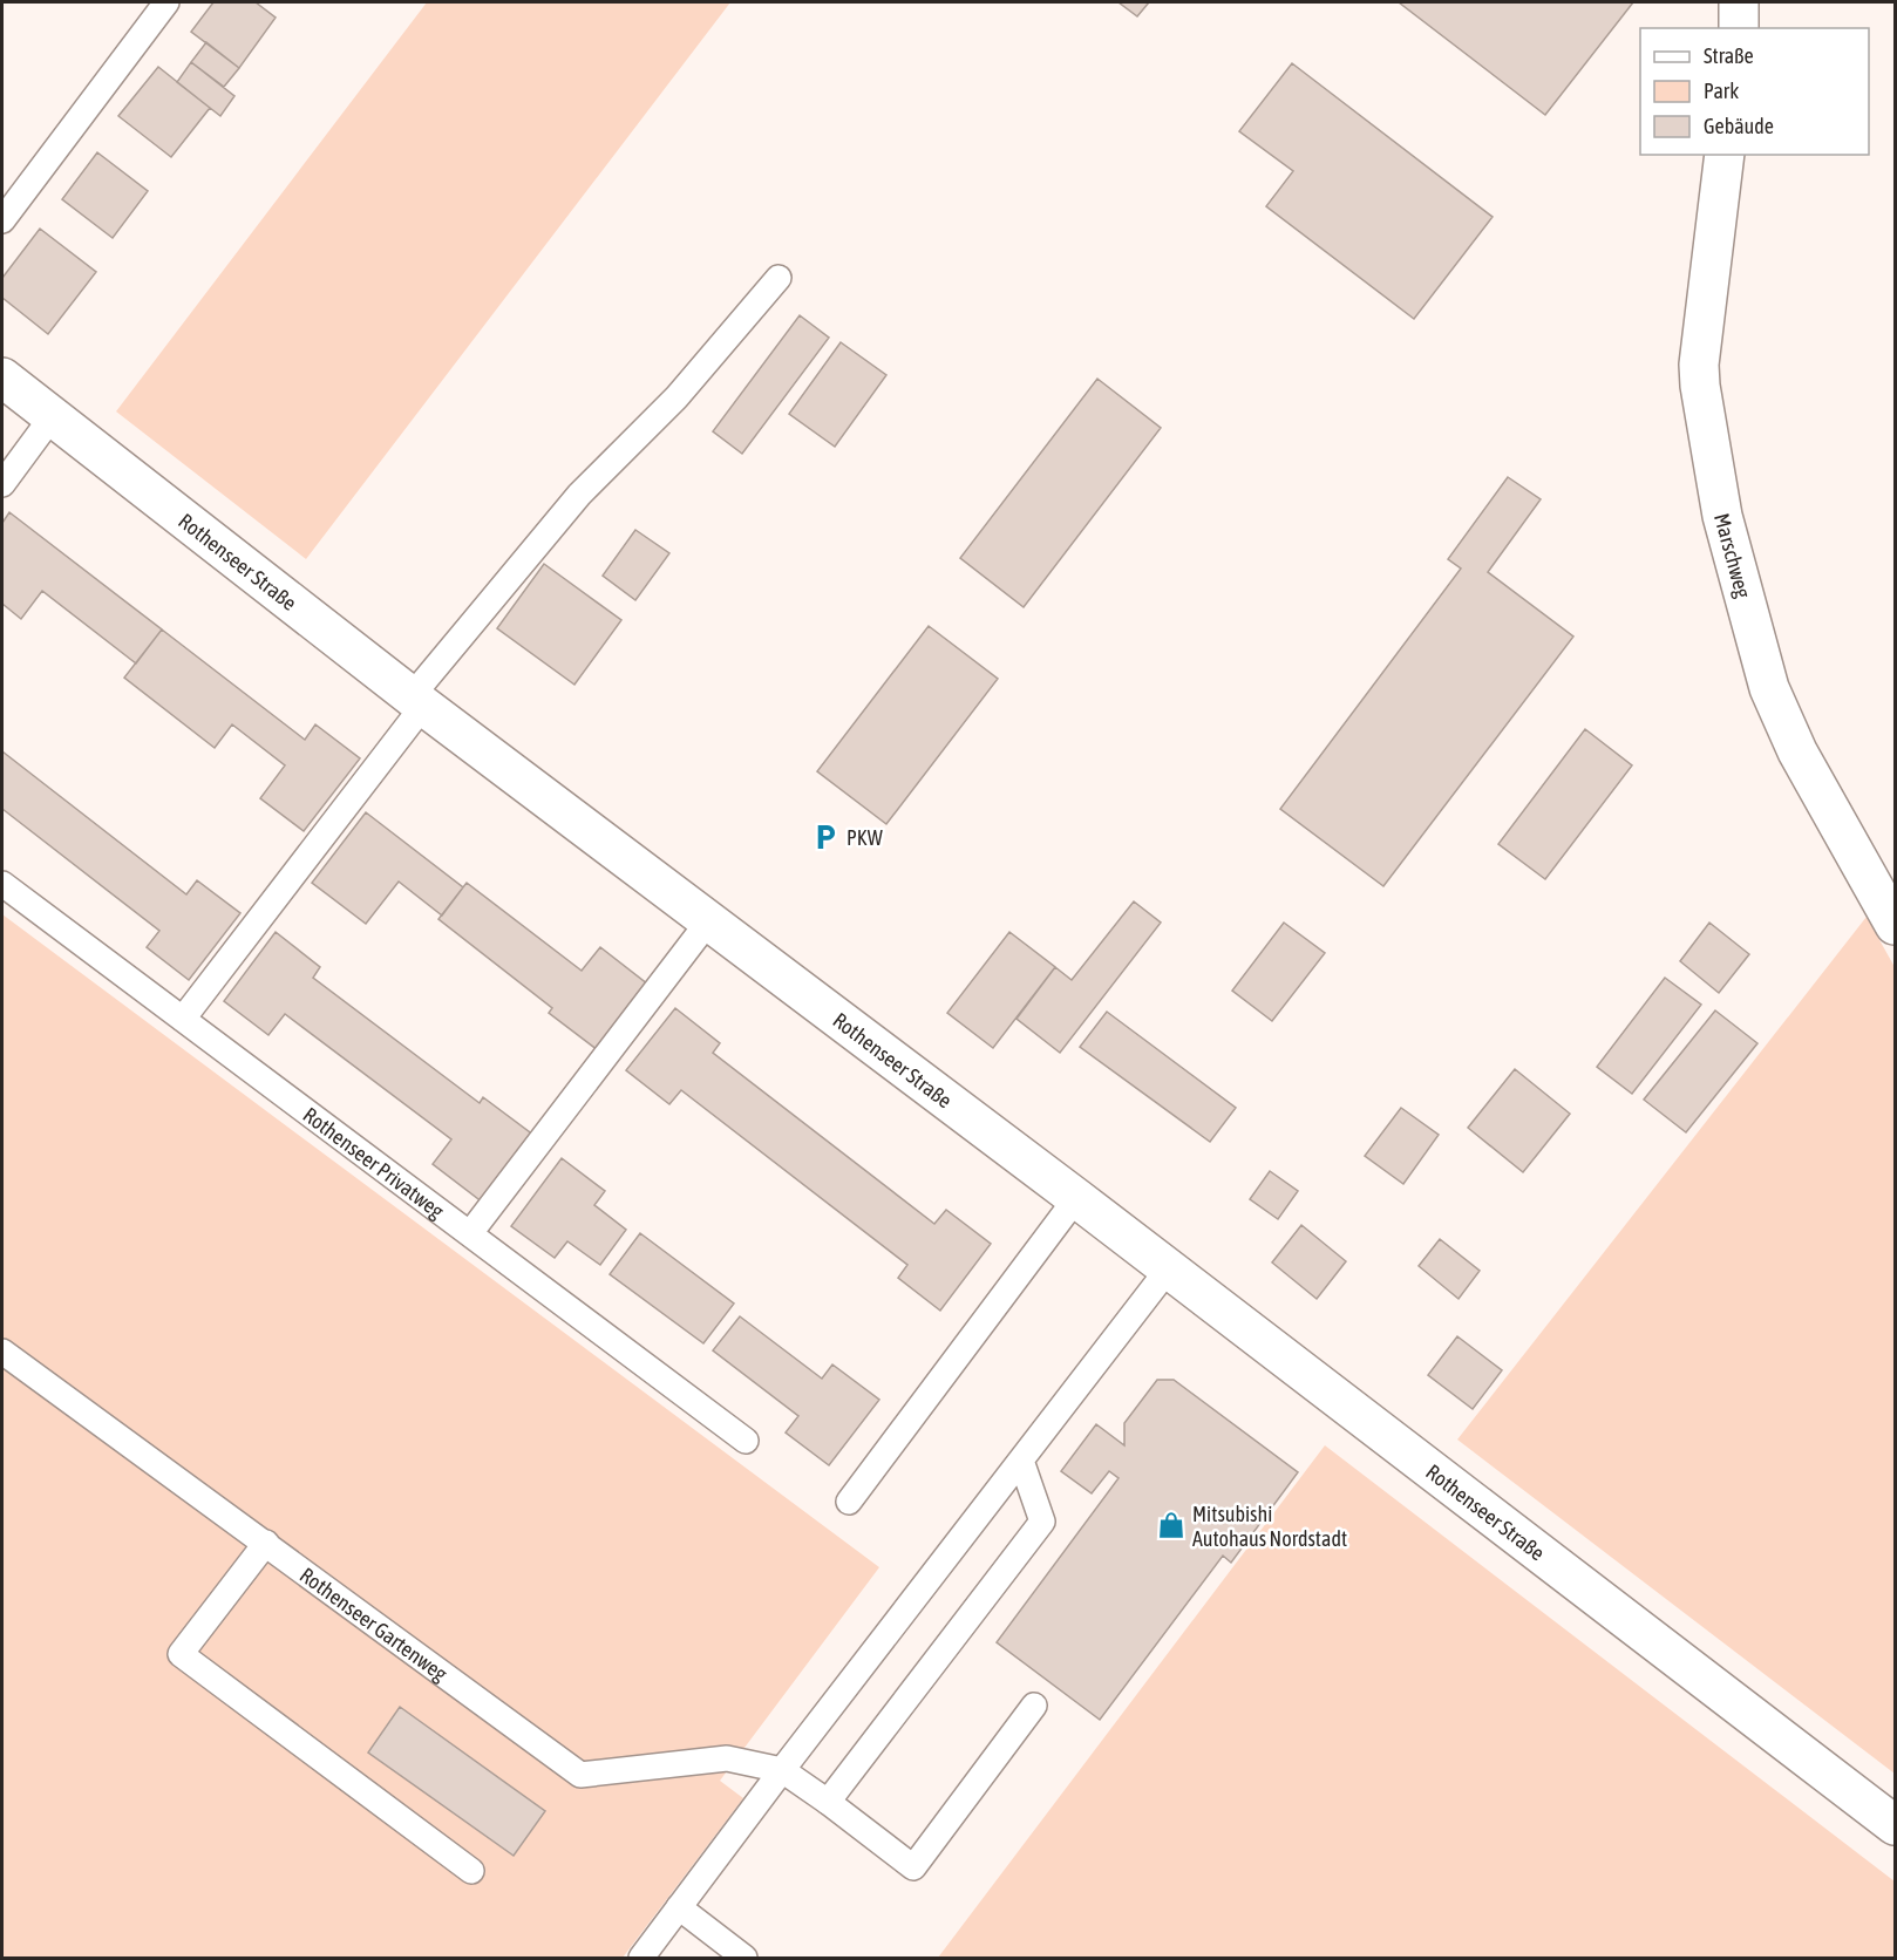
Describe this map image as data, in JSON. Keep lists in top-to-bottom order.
{
  "streets": {
    "street": ["Marschweg", "Rothenseer Straße"],
    "lane": ["Rothenseer Privatweg", "Rothenseer Gartenweg"]
  },
  "places": {
    "parking": ["PKW"],
    "shop": ["Mitsubishi Autohaus Nordstadt"]
  },
  "legend": ["Straße", "Park", "Gebäude"]
}
